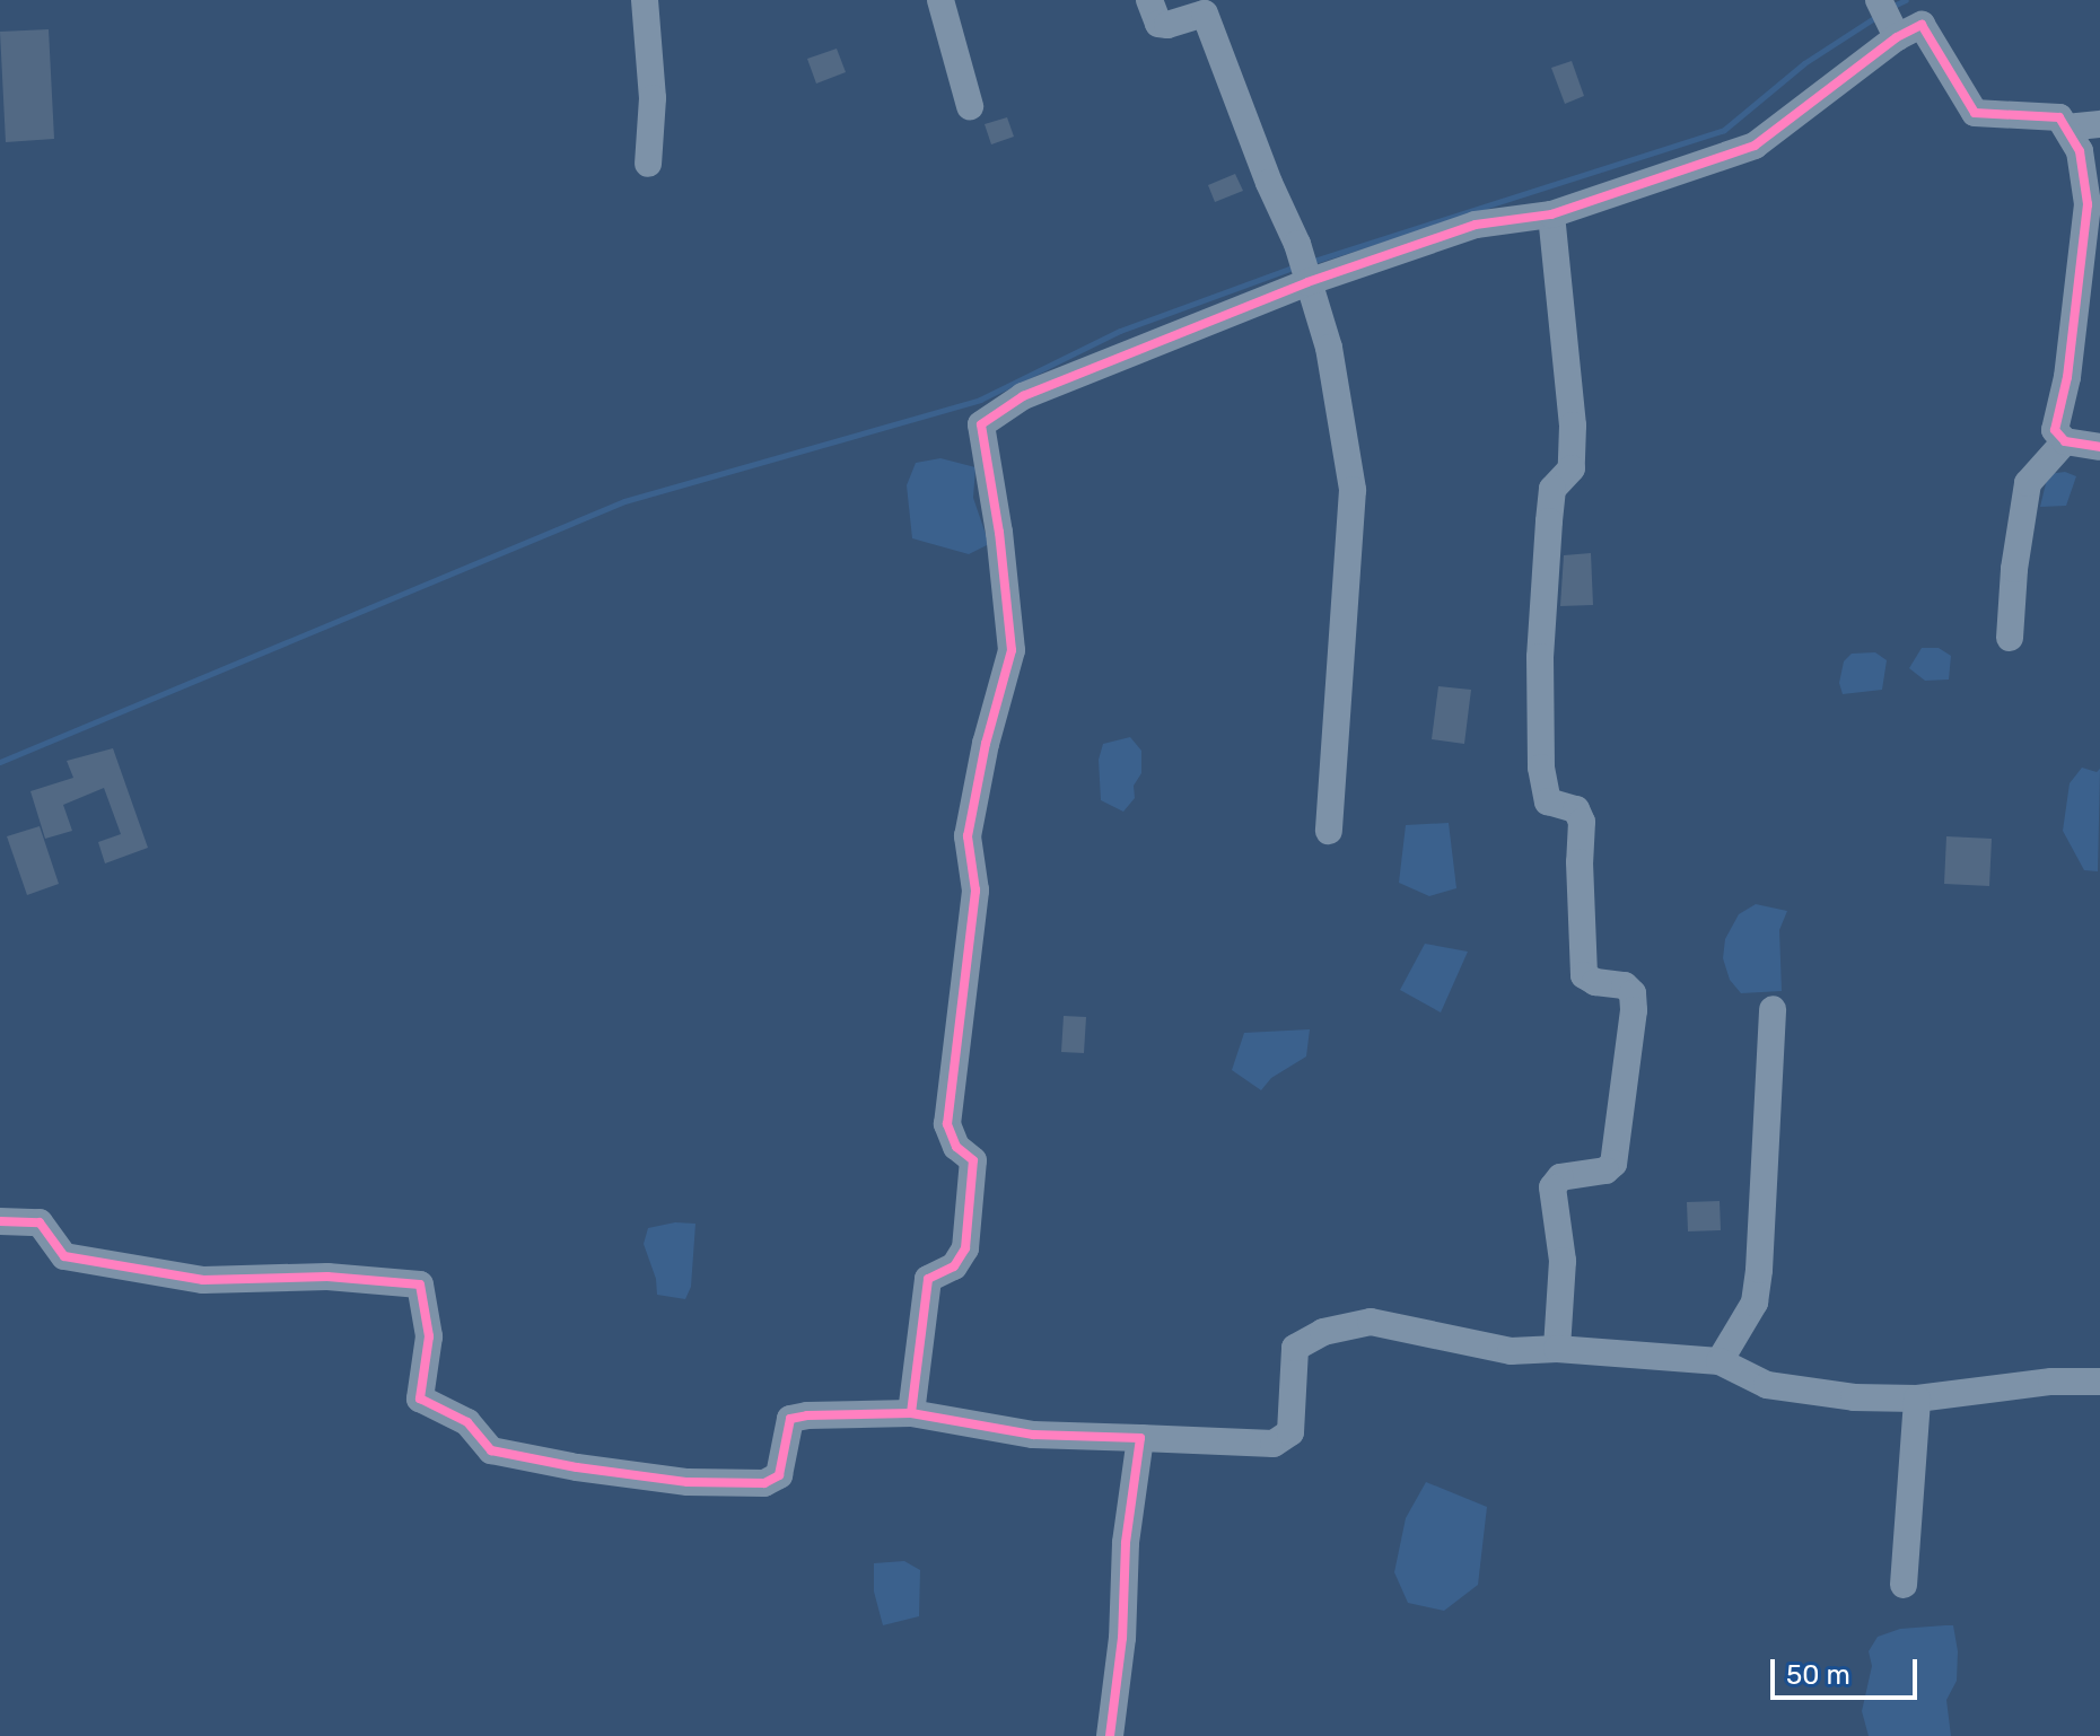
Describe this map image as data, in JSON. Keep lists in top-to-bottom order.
{
  "scale_bar": "50 m"
}
